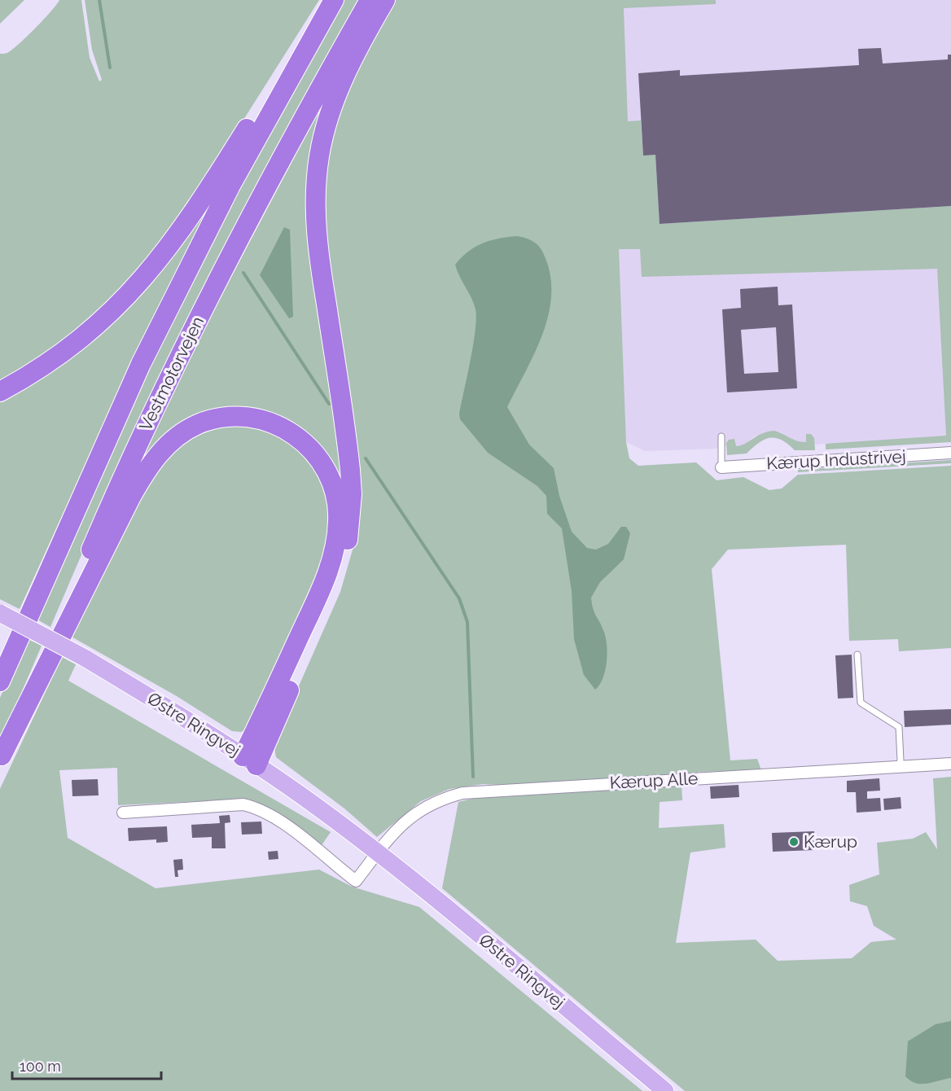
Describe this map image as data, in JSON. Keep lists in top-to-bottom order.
{
  "streets": {
    "highway": ["Vestmotorvejen"],
    "main road": ["Østre Ringvej"],
    "street": ["Kærup Industrivej", "Kærup Alle"]
  },
  "crossings": [
    ["Østre Ringvej", "Kærup Alle"]
  ],
  "places": ["Kærup"],
  "scale_bar": "100 m"
}
